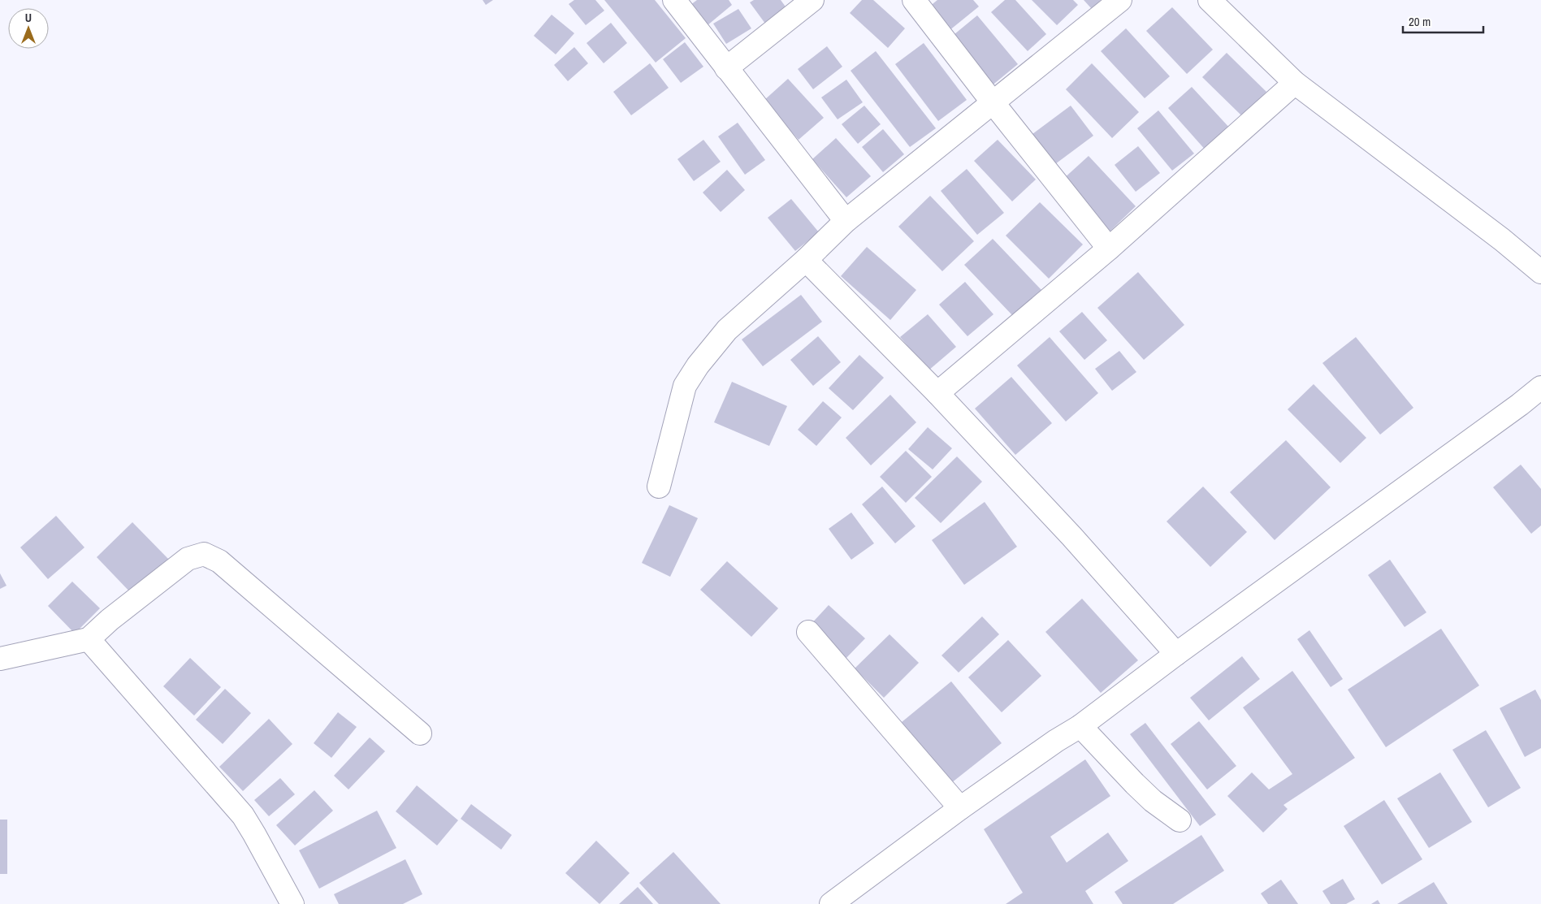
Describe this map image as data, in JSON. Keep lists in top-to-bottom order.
{
  "scale_bar": "20 m",
  "north": "top"
}
